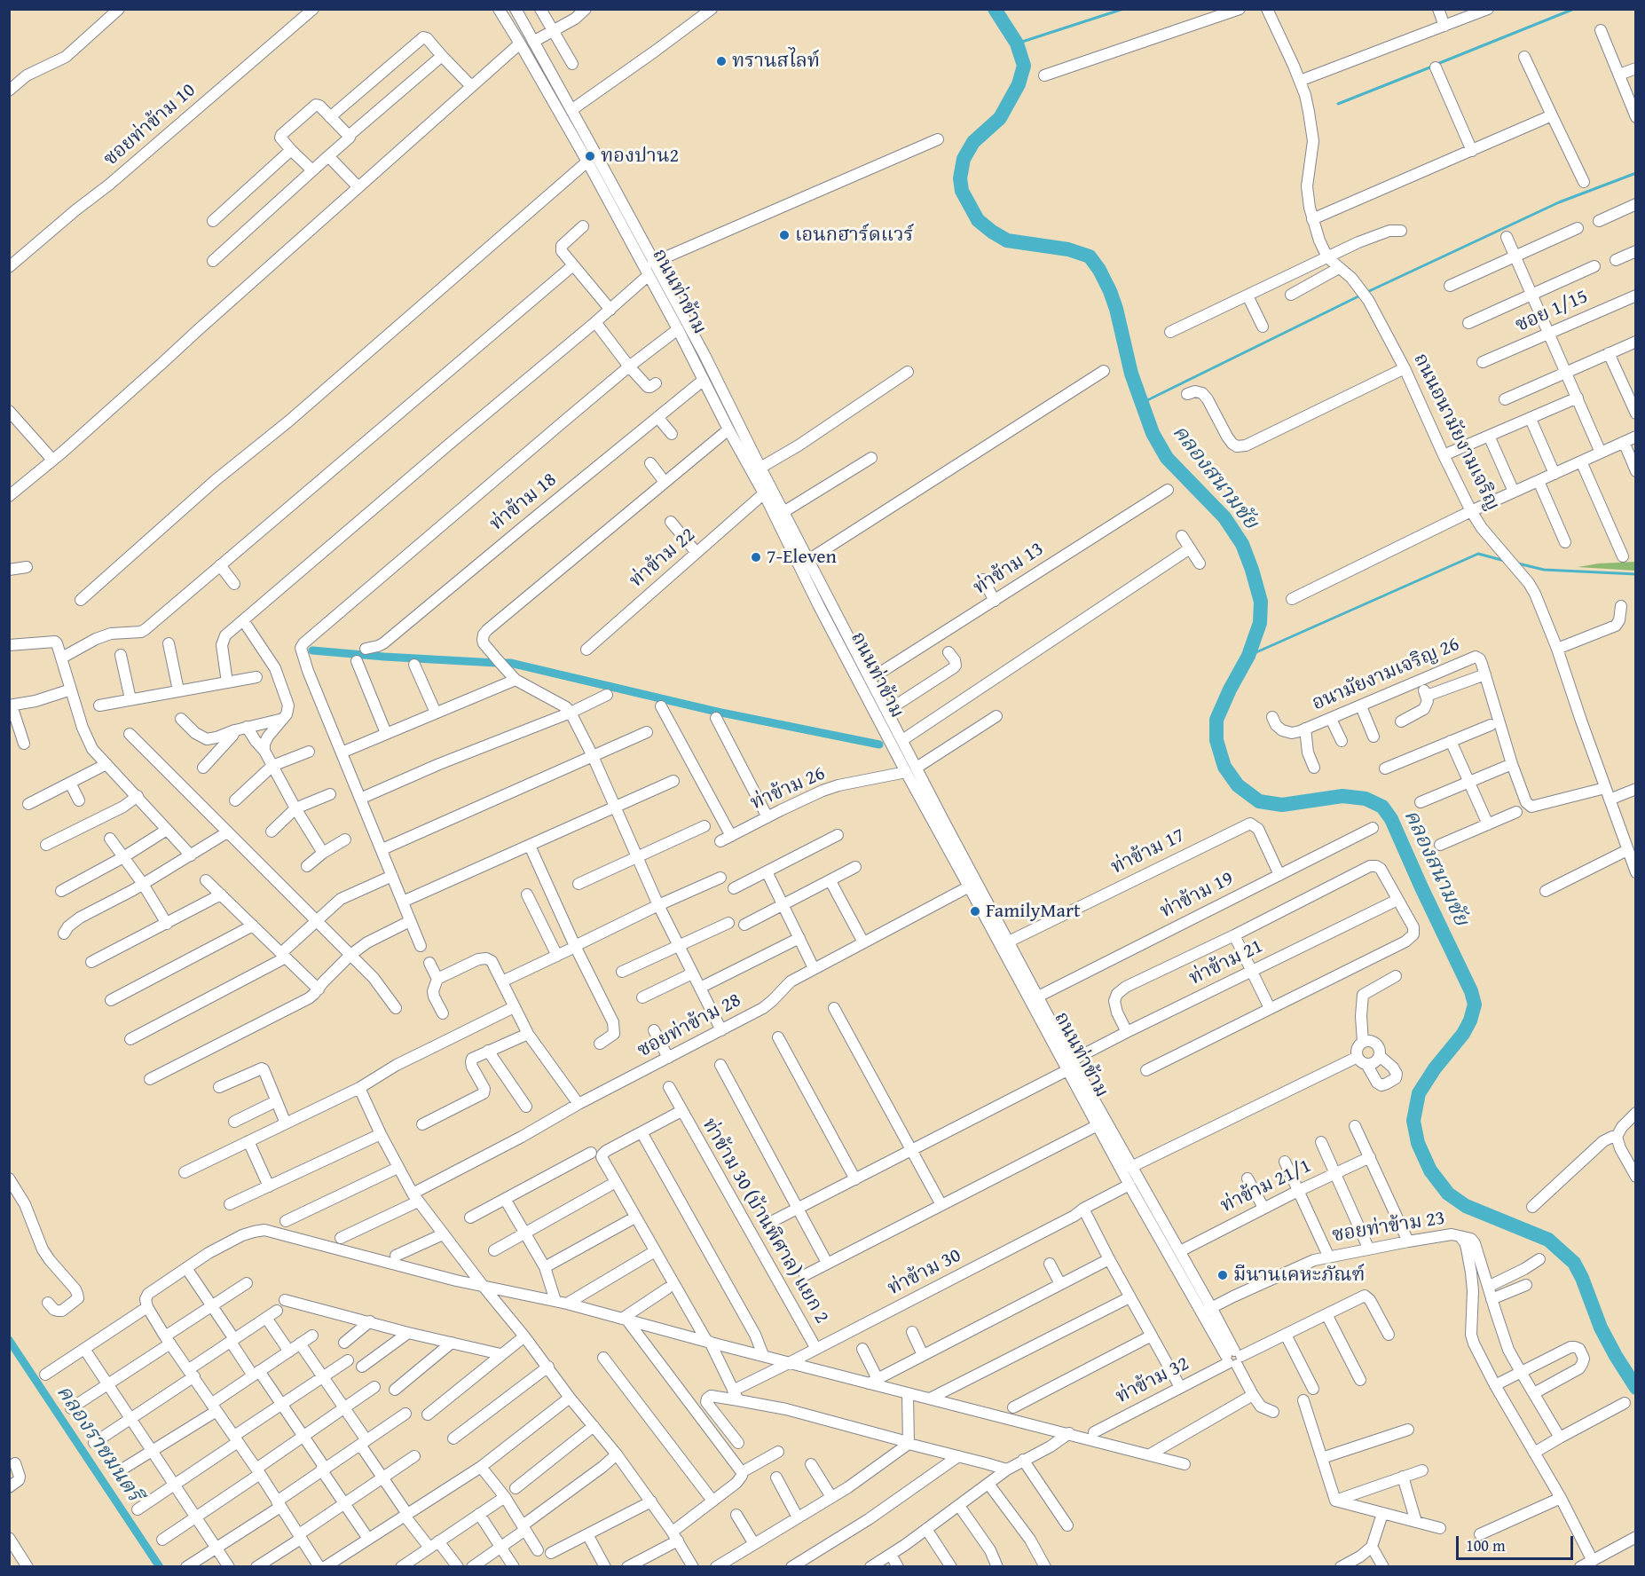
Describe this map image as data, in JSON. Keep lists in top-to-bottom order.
{
  "streets": {
    "street": [
      "ซอยท่าข้าม 10",
      "ถนนท่าข้าม",
      "ซอย 1/15",
      "ถนนอนามัยงามเจริญ",
      "ท่าข้าม 18",
      "ท่าข้าม 22",
      "ท่าข้าม 13",
      "อนามัยงามเจริญ 26",
      "ท่าข้าม 26",
      "ท่าข้าม 17",
      "ท่าข้าม 19",
      "ท่าข้าม 21",
      "ซอยท่าข้าม 28",
      "ท่าข้าม 21/1",
      "ท่าข้าม 30 (บ้านพิศาล) แยก 2",
      "ซอยท่าข้าม 23",
      "ท่าข้าม 30",
      "ท่าข้าม 32"
    ]
  },
  "crossings": [
    ["ถนนท่าข้าม", "ท่าข้าม 18"],
    ["ถนนท่าข้าม", "ท่าข้าม 22"],
    ["ถนนท่าข้าม", "ท่าข้าม 13"],
    ["ถนนท่าข้าม", "ท่าข้าม 26"],
    ["ถนนท่าข้าม", "ท่าข้าม 17"],
    ["ถนนท่าข้าม", "ท่าข้าม 19"],
    ["ถนนท่าข้าม", "ท่าข้าม 21"],
    ["ถนนท่าข้าม", "ซอยท่าข้าม 28"],
    ["ถนนท่าข้าม", "ท่าข้าม 21/1"],
    ["ถนนท่าข้าม", "ซอยท่าข้าม 23"],
    ["ถนนท่าข้าม", "ท่าข้าม 30"],
    ["ถนนท่าข้าม", "ท่าข้าม 32"],
    ["ถนนอนามัยงามเจริญ", "อนามัยงามเจริญ 26"],
    ["ท่าข้าม 17", "ท่าข้าม 19"],
    ["ท่าข้าม 30 (บ้านพิศาล) แยก 2", "ท่าข้าม 30"]
  ],
  "water": ["คลองสนามชัย", "คลองราชมนตรี"],
  "places": [
    "ทรานสไลท์",
    "ทองปาน2",
    "เอนกฮาร์ดแวร์",
    "7-Eleven",
    "FamilyMart",
    "มีนานเคหะภัณฑ์"
  ],
  "scale_bar": "100 m"
}
